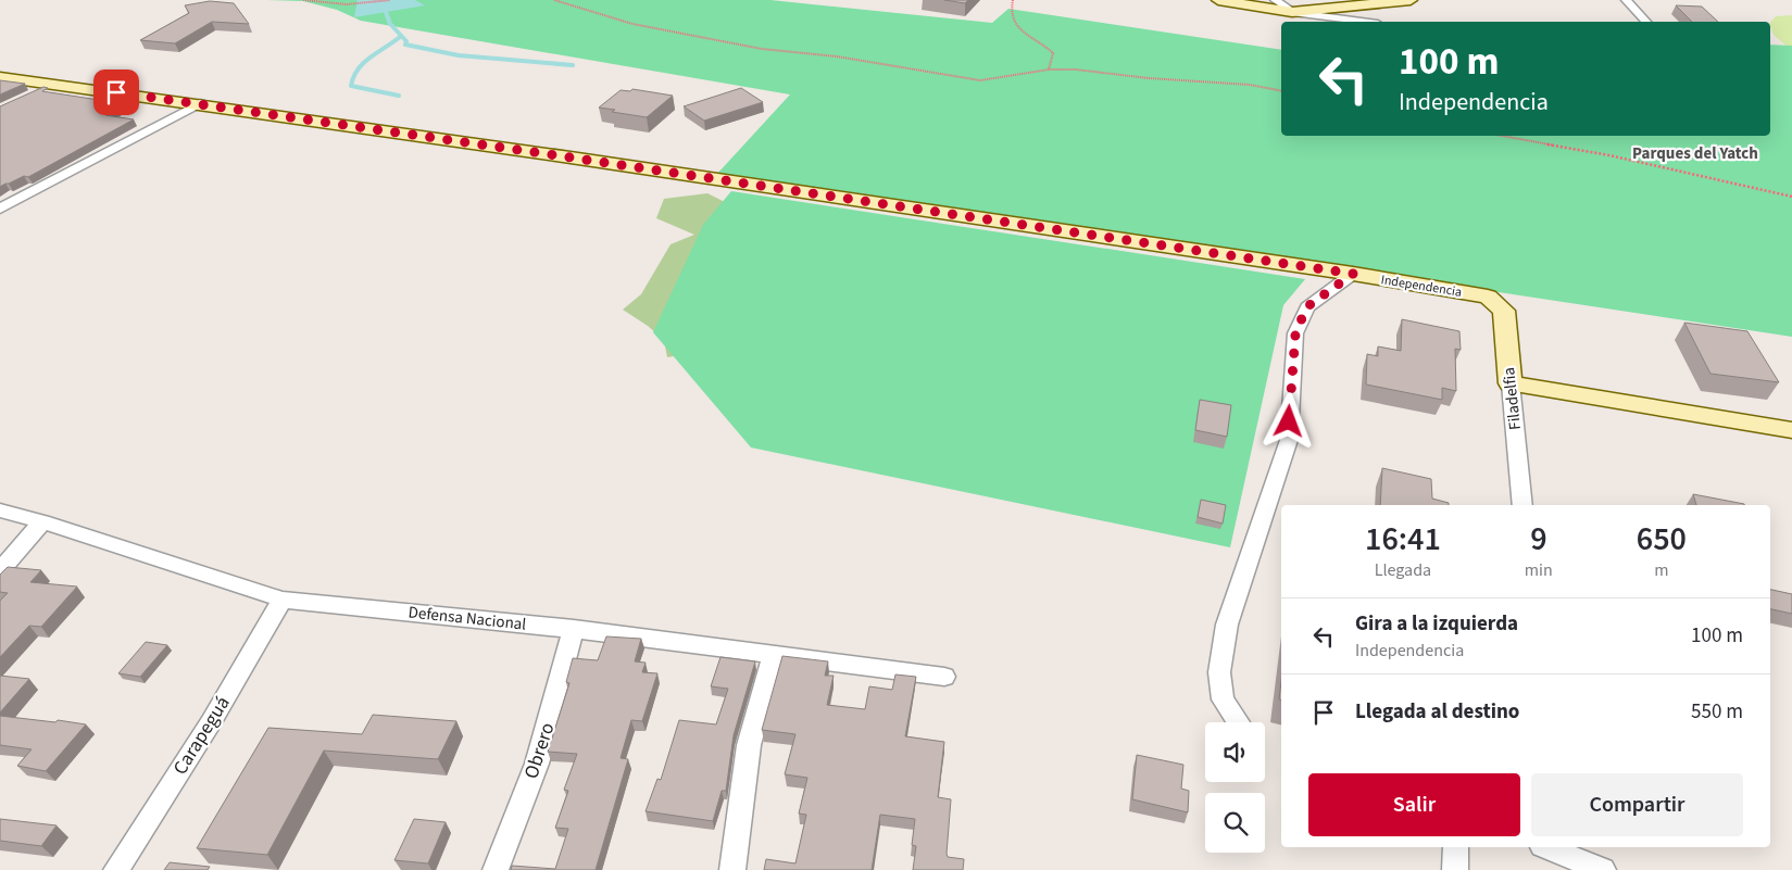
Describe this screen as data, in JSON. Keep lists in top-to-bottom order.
{
  "streets": {
    "street": [
      "Independencia",
      "Filadelfia",
      "Defensa Nacional",
      "Carapeguá",
      "Obrero"
    ]
  },
  "crossings": [
    ["Independencia", "Filadelfia"],
    ["Defensa Nacional", "Carapeguá"],
    ["Defensa Nacional", "Obrero"]
  ],
  "districts": ["Parques del Yatch"],
  "page": {
    "turn": ["100 m", "Independencia"],
    "eta": [
      "16:41",
      "Llegada",
      "9",
      "min",
      "650",
      "m"
    ],
    "list": [
      {
        "name": "Gira a la izquierda",
        "note": "Independencia",
        "value": "100 m"
      },
      {
        "name": "Llegada al destino",
        "value": "550 m"
      }
    ],
    "buttons": ["Salir", "Compartir"]
  }
}
